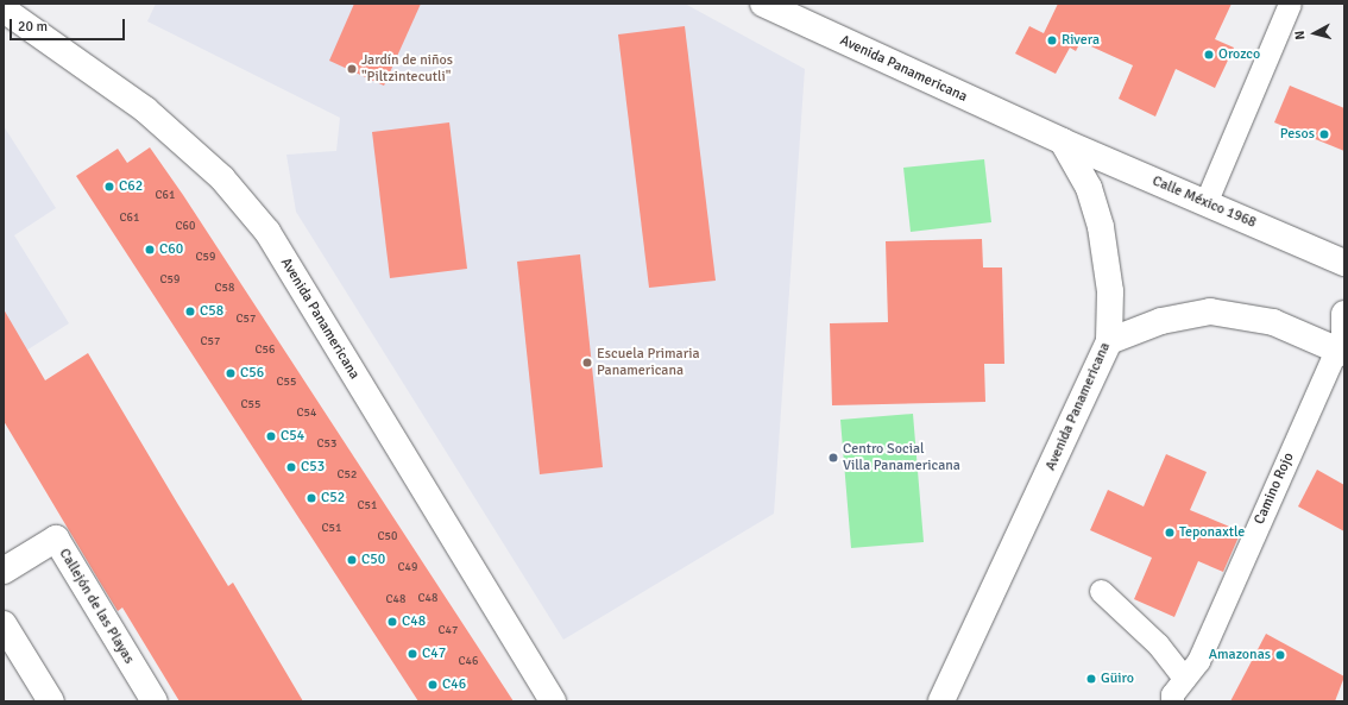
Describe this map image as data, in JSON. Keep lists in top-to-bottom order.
{
  "streets": {
    "street": [
      "Avenida Panamericana",
      "Calle México 1968",
      "Camino Rojo",
      "Callejón de las Playas"
    ]
  },
  "crossings": [
    ["Avenida Panamericana", "Calle México 1968"]
  ],
  "places": [
    "Rivera",
    "Orozco",
    "Jardín de niños \"Piltzintecutli\"",
    "Pesos",
    "C62",
    "C60",
    "C58",
    "Escuela Primaria Panamericana",
    "C56",
    "C54",
    "Centro Social Villa Panamericana",
    "C53",
    "C52",
    "Teponaxtle",
    "C50",
    "C48",
    "C47",
    "Amazonas",
    "Güiro",
    "C46"
  ],
  "house_numbers": [
    "C61",
    "C61",
    "C60",
    "C59",
    "C59",
    "C58",
    "C57",
    "C57",
    "C56",
    "C55",
    "C55",
    "C54",
    "C53",
    "C52",
    "C51",
    "C51",
    "C50",
    "C49",
    "C48",
    "C48",
    "C47",
    "C46"
  ],
  "scale_bar": "20 m",
  "north": "left"
}
